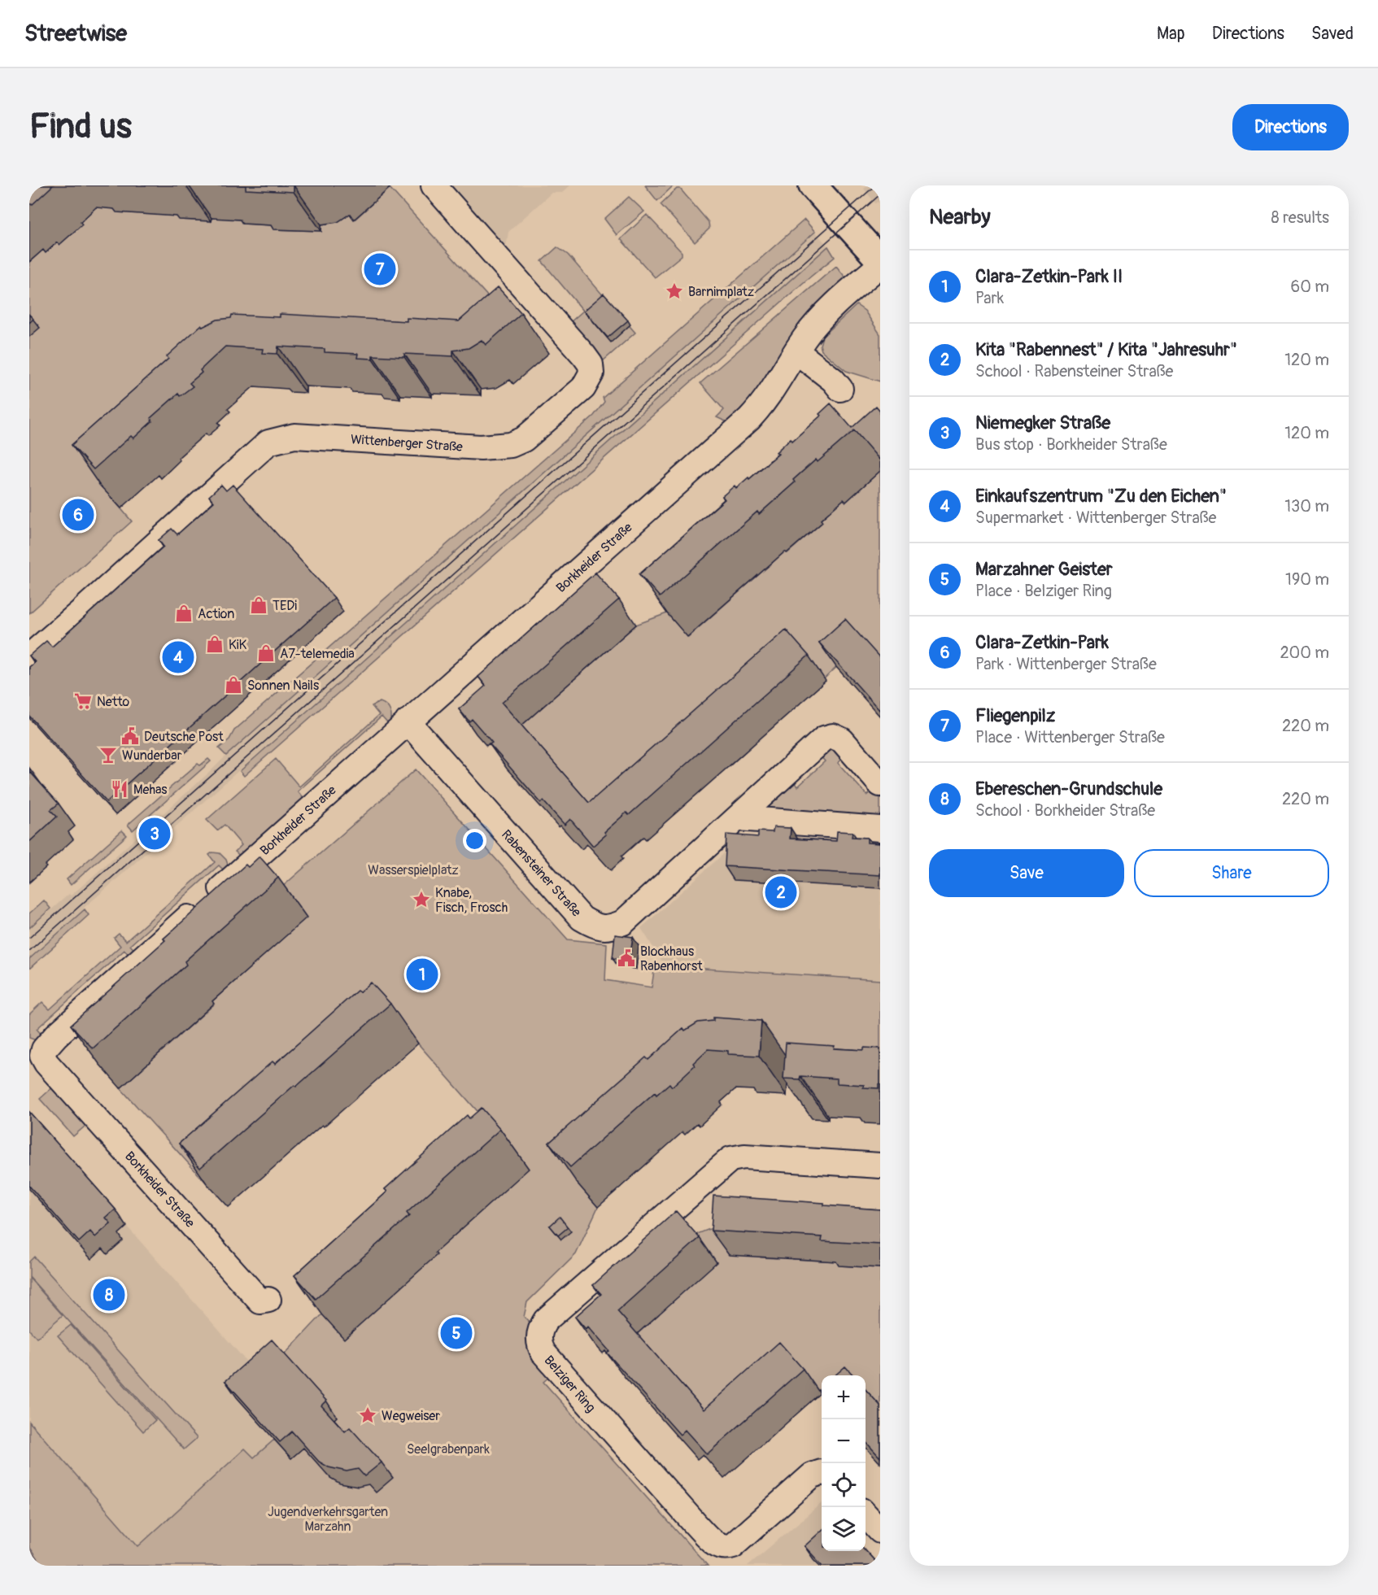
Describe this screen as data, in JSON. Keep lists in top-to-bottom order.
{
  "streets": {
    "street": [
      "Wittenberger Straße",
      "Borkheider Straße",
      "Rabensteiner Straße",
      "Belziger Ring"
    ]
  },
  "crossings": [
    ["Borkheider Straße", "Rabensteiner Straße"]
  ],
  "parks": ["Wasserspielplatz", "Seelgrabenpark", "Jugendverkehrsgarten Marzahn"],
  "places": {
    "place": ["Barnimplatz", "Knabe, Fisch, Frosch", "Wegweiser"],
    "shop": [
      "TEDi",
      "Action",
      "KiK",
      "A7-telemedia",
      "Sonnen Nails"
    ],
    "supermarket": ["Netto"],
    "public building": ["Deutsche Post", "Blockhaus Rabenhorst"],
    "bar": ["Wunderbar"],
    "restaurant": ["Mehas"]
  },
  "page": {
    "header": "Streetwise",
    "nav": ["Map", "Directions", "Saved"],
    "buttons": [
      "Directions",
      ["Save", "Share"]
    ],
    "title": "Find us",
    "heading": ["Nearby", "8 results"],
    "list": [
      {
        "mark": "1",
        "name": "Clara-Zetkin-Park II",
        "note": "Park",
        "value": "60 m"
      },
      {
        "mark": "2",
        "name": "Kita \"Rabennest\" / Kita \"Jahresuhr\"",
        "note": "School · Rabensteiner Straße",
        "value": "120 m"
      },
      {
        "mark": "3",
        "name": "Niemegker Straße",
        "note": "Bus stop · Borkheider Straße",
        "value": "120 m"
      },
      {
        "mark": "4",
        "name": "Einkaufszentrum \"Zu den Eichen\"",
        "note": "Supermarket · Wittenberger Straße",
        "value": "130 m"
      },
      {
        "mark": "5",
        "name": "Marzahner Geister",
        "note": "Place · Belziger Ring",
        "value": "190 m"
      },
      {
        "mark": "6",
        "name": "Clara-Zetkin-Park",
        "note": "Park · Wittenberger Straße",
        "value": "200 m"
      },
      {
        "mark": "7",
        "name": "Fliegenpilz",
        "note": "Place · Wittenberger Straße",
        "value": "220 m"
      },
      {
        "mark": "8",
        "name": "Ebereschen-Grundschule",
        "note": "School · Borkheider Straße",
        "value": "220 m"
      }
    ],
    "pins": [
      "7",
      "6",
      "4",
      "3",
      "2",
      "1",
      "8",
      "5"
    ],
    "map_buttons": ["+", "−"]
  }
}
